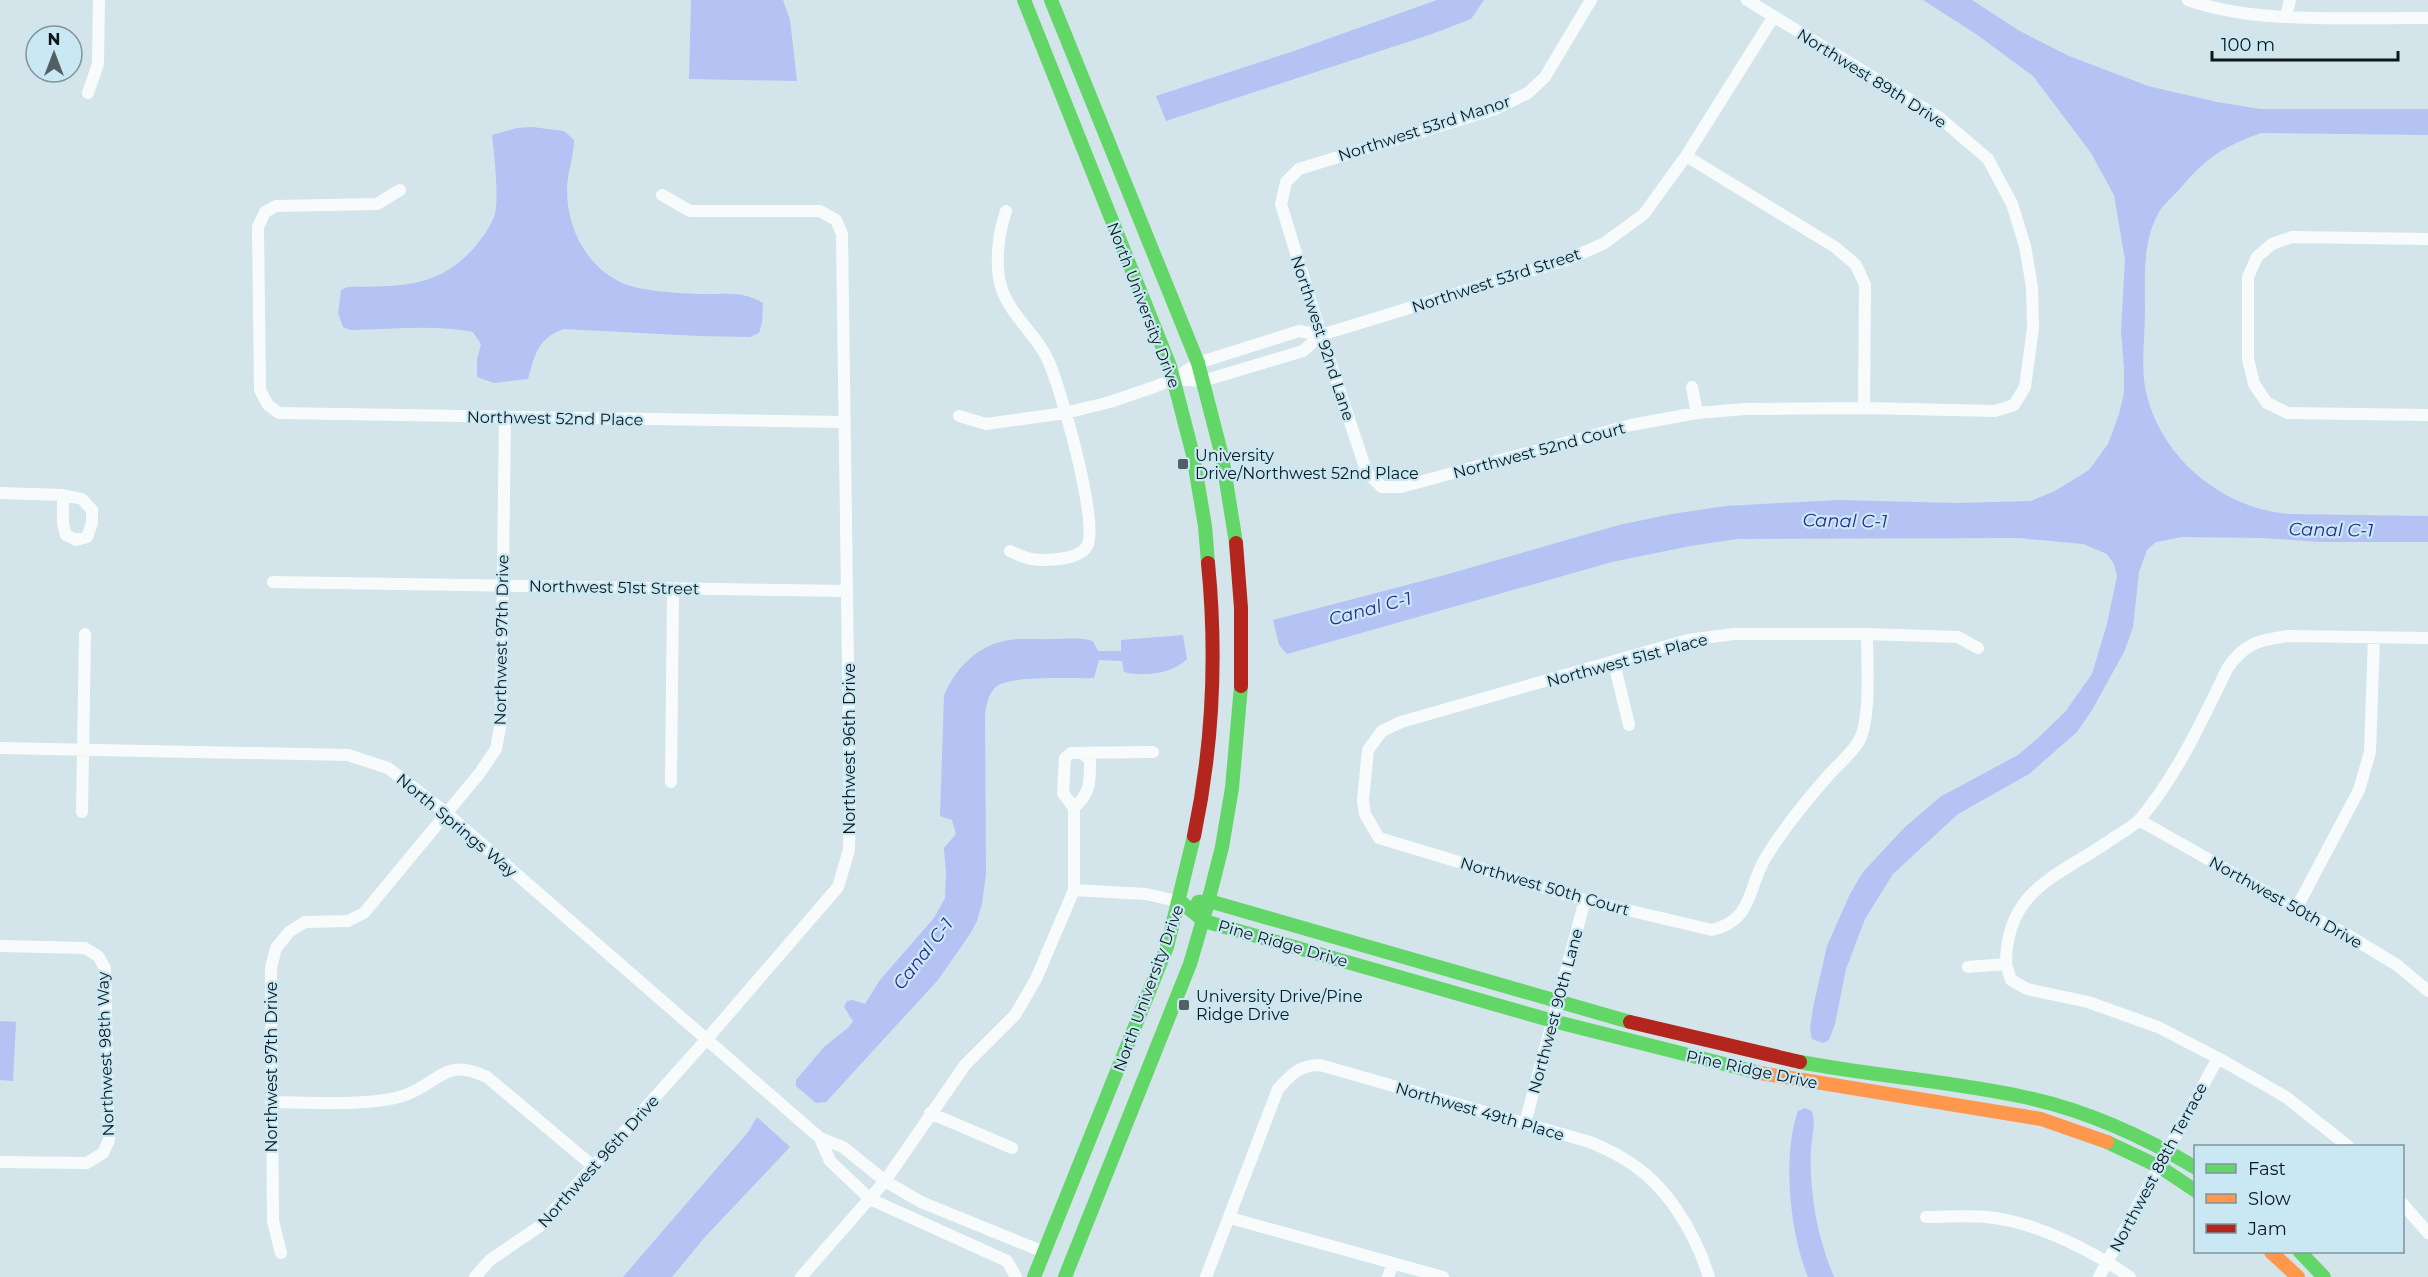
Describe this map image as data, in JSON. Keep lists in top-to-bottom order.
{
  "streets": {
    "main road": ["North University Drive", "Pine Ridge Drive"],
    "street": [
      "Northwest 89th Drive",
      "Northwest 53rd Manor",
      "Northwest 53rd Street",
      "Northwest 92nd Lane",
      "Northwest 52nd Place",
      "Northwest 52nd Court",
      "Northwest 51st Street",
      "Northwest 97th Drive",
      "Northwest 51st Place",
      "Northwest 96th Drive",
      "North Springs Way",
      "Northwest 50th Court",
      "Northwest 50th Drive",
      "Northwest 90th Lane",
      "Northwest 98th Way",
      "Northwest 49th Place",
      "Northwest 88th Terrace"
    ]
  },
  "crossings": [
    ["Northwest 89th Drive", "Northwest 53rd Street"],
    ["Northwest 89th Drive", "Northwest 52nd Court"],
    ["Northwest 53rd Manor", "Northwest 92nd Lane"],
    ["Northwest 53rd Street", "North University Drive"],
    ["Northwest 53rd Street", "Northwest 92nd Lane"],
    ["North University Drive", "North Springs Way"],
    ["North University Drive", "Pine Ridge Drive"],
    ["Northwest 92nd Lane", "Northwest 52nd Court"],
    ["Northwest 52nd Place", "Northwest 97th Drive"],
    ["Northwest 52nd Place", "Northwest 96th Drive"],
    ["Northwest 51st Street", "Northwest 97th Drive"],
    ["Northwest 51st Street", "Northwest 96th Drive"],
    ["Northwest 97th Drive", "North Springs Way"],
    ["Northwest 51st Place", "Northwest 50th Court"],
    ["Northwest 96th Drive", "North Springs Way"],
    ["Northwest 50th Court", "Northwest 90th Lane"],
    ["Pine Ridge Drive", "Northwest 90th Lane"],
    ["Pine Ridge Drive", "Northwest 88th Terrace"],
    ["Northwest 90th Lane", "Northwest 49th Place"]
  ],
  "water": ["Canal C-1"],
  "places": {
    "transit": ["University Drive/Northwest 52nd Place", "University Drive/Pine Ridge Drive"]
  },
  "legend": ["Fast", "Slow", "Jam"],
  "scale_bar": "100 m",
  "north": "top"
}
